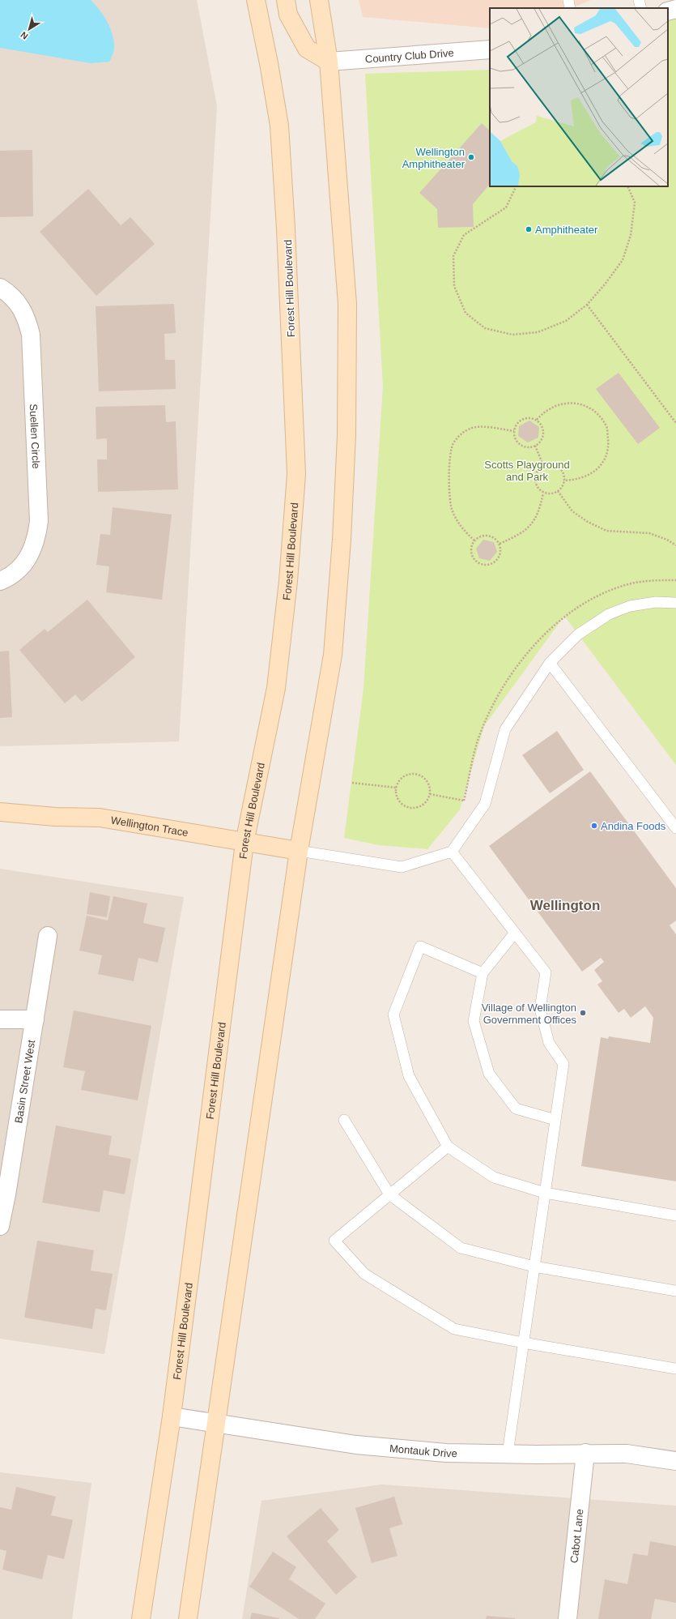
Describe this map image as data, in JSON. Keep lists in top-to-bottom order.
{
  "streets": {
    "main road": ["Forest Hill Boulevard", "Wellington Trace"],
    "street": [
      "Country Club Drive",
      "Suellen Circle",
      "Basin Street West",
      "Montauk Drive",
      "Cabot Lane"
    ]
  },
  "crossings": [
    ["Forest Hill Boulevard", "Wellington Trace"],
    ["Forest Hill Boulevard", "Montauk Drive"],
    ["Montauk Drive", "Cabot Lane"]
  ],
  "districts": ["Wellington"],
  "parks": ["Scotts Playground and Park"],
  "places": [
    "Wellington Amphitheater",
    "Amphitheater",
    "Andina Foods",
    "Village of Wellington Government Offices"
  ],
  "north": "bottom left"
}
